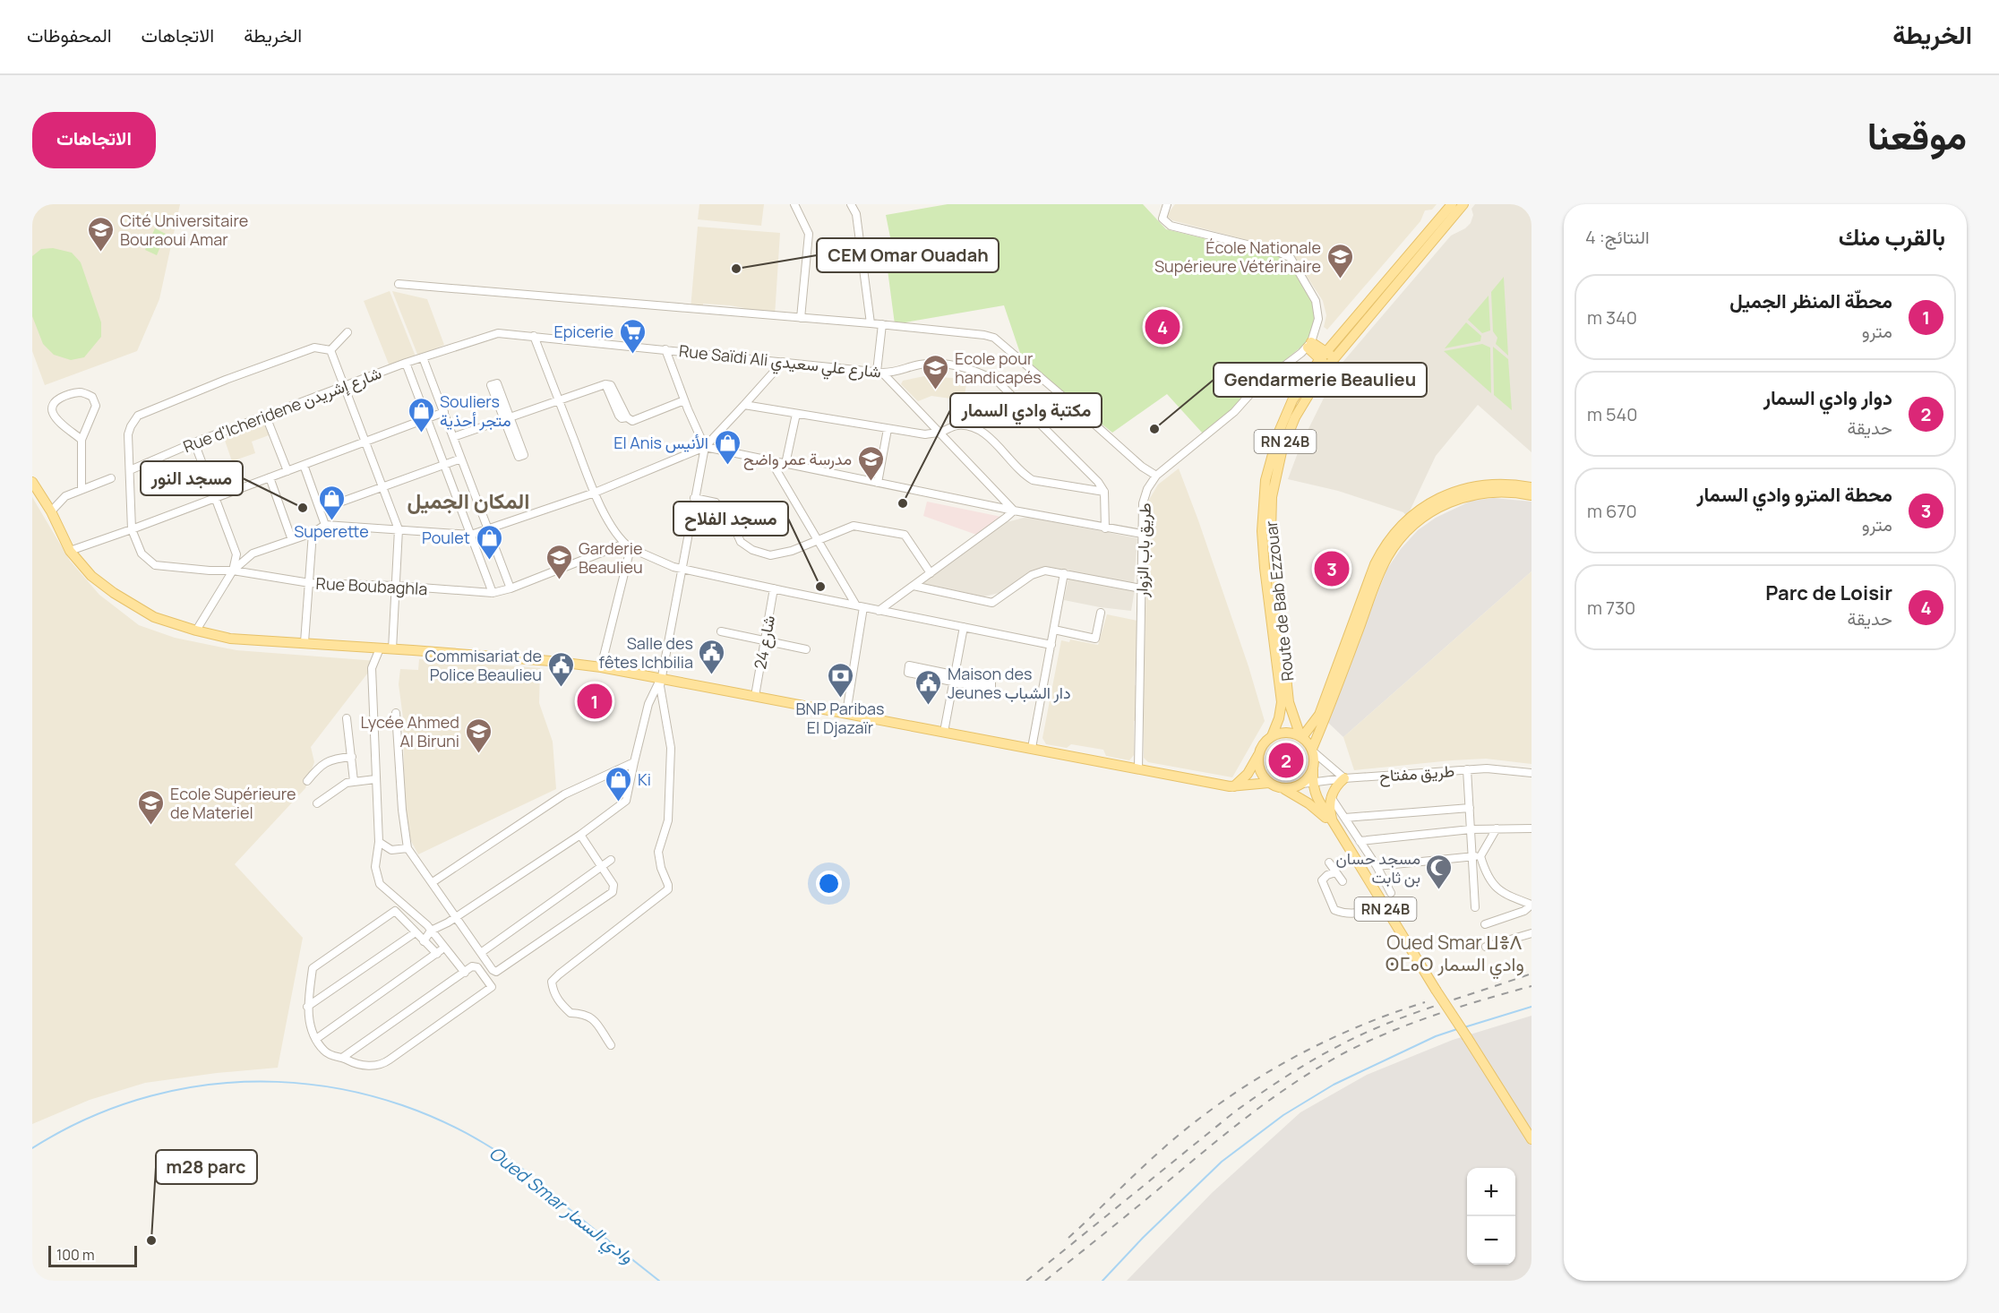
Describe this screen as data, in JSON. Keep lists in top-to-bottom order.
{
  "streets": {
    "main road": ["RN 24B", "Route de Bab Ezzouar"],
    "street": [
      "Rue Saïdi Ali شارع علي سعيدي",
      "Rue d'Icheridene شارع إشريدن",
      "طريق باب الزوار",
      "Rue Boubaghla",
      "شارع 24",
      "طريق مفتاح"
    ]
  },
  "crossings": [
    ["Rue Saïdi Ali شارع علي سعيدي", "Rue d'Icheridene شارع إشريدن"],
    ["Route de Bab Ezzouar", "طريق مفتاح"]
  ],
  "districts": ["المكان الجميل", "Oued Smar ⵡⴻⴷ ⵙⵎⴰⵔ وادي السمار"],
  "water": ["Oued Smar وادي السمار"],
  "places": {
    "school or university": [
      "Cité Universitaire Bouraoui Amar",
      "École Nationale Supérieure Vétérinaire",
      "Ecole pour handicapés",
      "مدرسة عمر واضح",
      "Garderie Beaulieu",
      "Lycée Ahmed Al Biruni",
      "Ecole Supérieure de Materiel"
    ],
    "other": [
      "CEM Omar Ouadah",
      "Gendarmerie Beaulieu",
      "مكتبة وادي السمار",
      "مسجد النور",
      "مسجد الفلاح",
      "m28 parc"
    ],
    "supermarket": ["Epicerie"],
    "shop": [
      "Souliers متجر أحذية",
      "El Anis الأنيس",
      "Superette",
      "Poulet",
      "Ki"
    ],
    "public building": ["Salle des fêtes Ichbilia", "Commisariat de Police Beaulieu", "Maison des Jeunes دار الشباب"],
    "bank": ["BNP Paribas El Djazaïr"],
    "mosque": ["مسجد حسان بن ثابت"]
  },
  "scale_bar": "100 m",
  "page": {
    "header": "الخريطة",
    "nav": ["الخريطة", "الاتجاهات", "المحفوظات"],
    "title": "موقعنا",
    "buttons": "الاتجاهات",
    "heading": ["بالقرب منك", "النتائج: 4"],
    "list": [
      {
        "mark": "1",
        "name": "محطّة المنظر الجميل",
        "note": "مترو",
        "value": "340 m"
      },
      {
        "mark": "2",
        "name": "دوار وادي السمار",
        "note": "حديقة",
        "value": "540 m"
      },
      {
        "mark": "3",
        "name": "محطة المترو وادي السمار",
        "note": "مترو",
        "value": "670 m"
      },
      {
        "mark": "4",
        "name": "Parc de Loisir",
        "note": "حديقة",
        "value": "730 m"
      }
    ],
    "pins": [
      "4",
      "3",
      "1",
      "2"
    ],
    "map_buttons": ["+", "−"],
    "scale": "100 m"
  }
}
